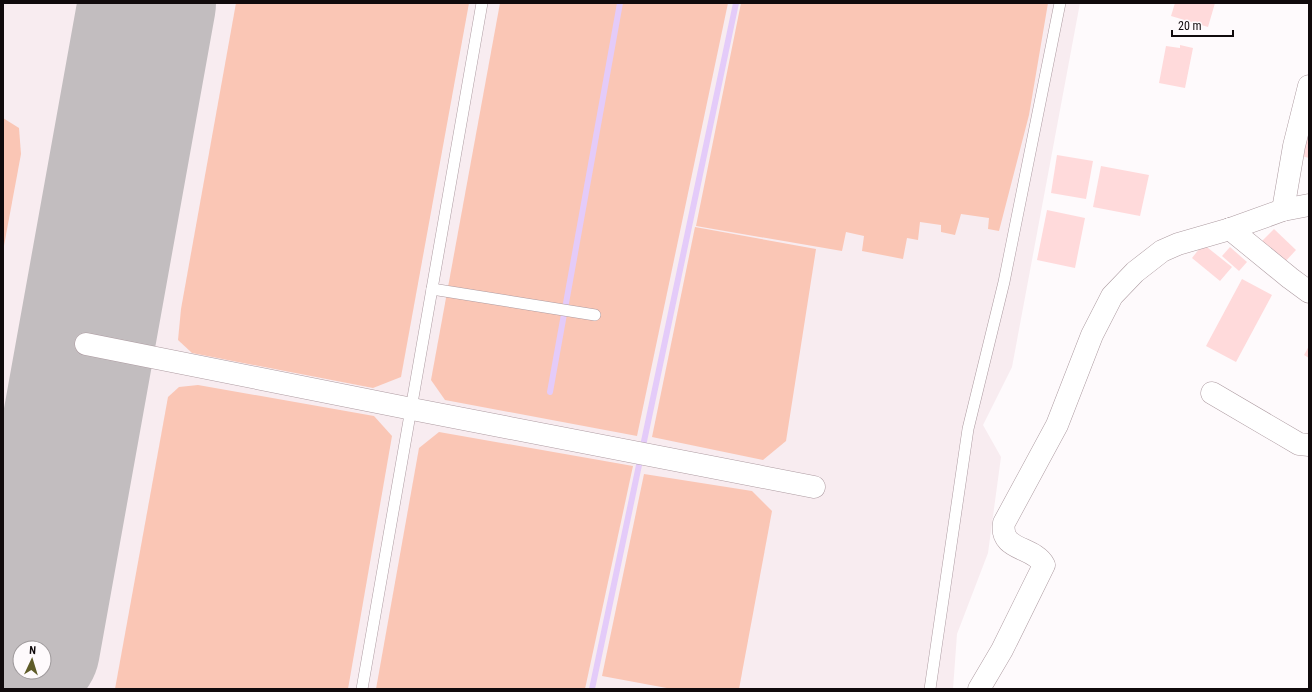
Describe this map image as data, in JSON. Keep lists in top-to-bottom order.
{
  "scale_bar": "20 m",
  "north": "top"
}
